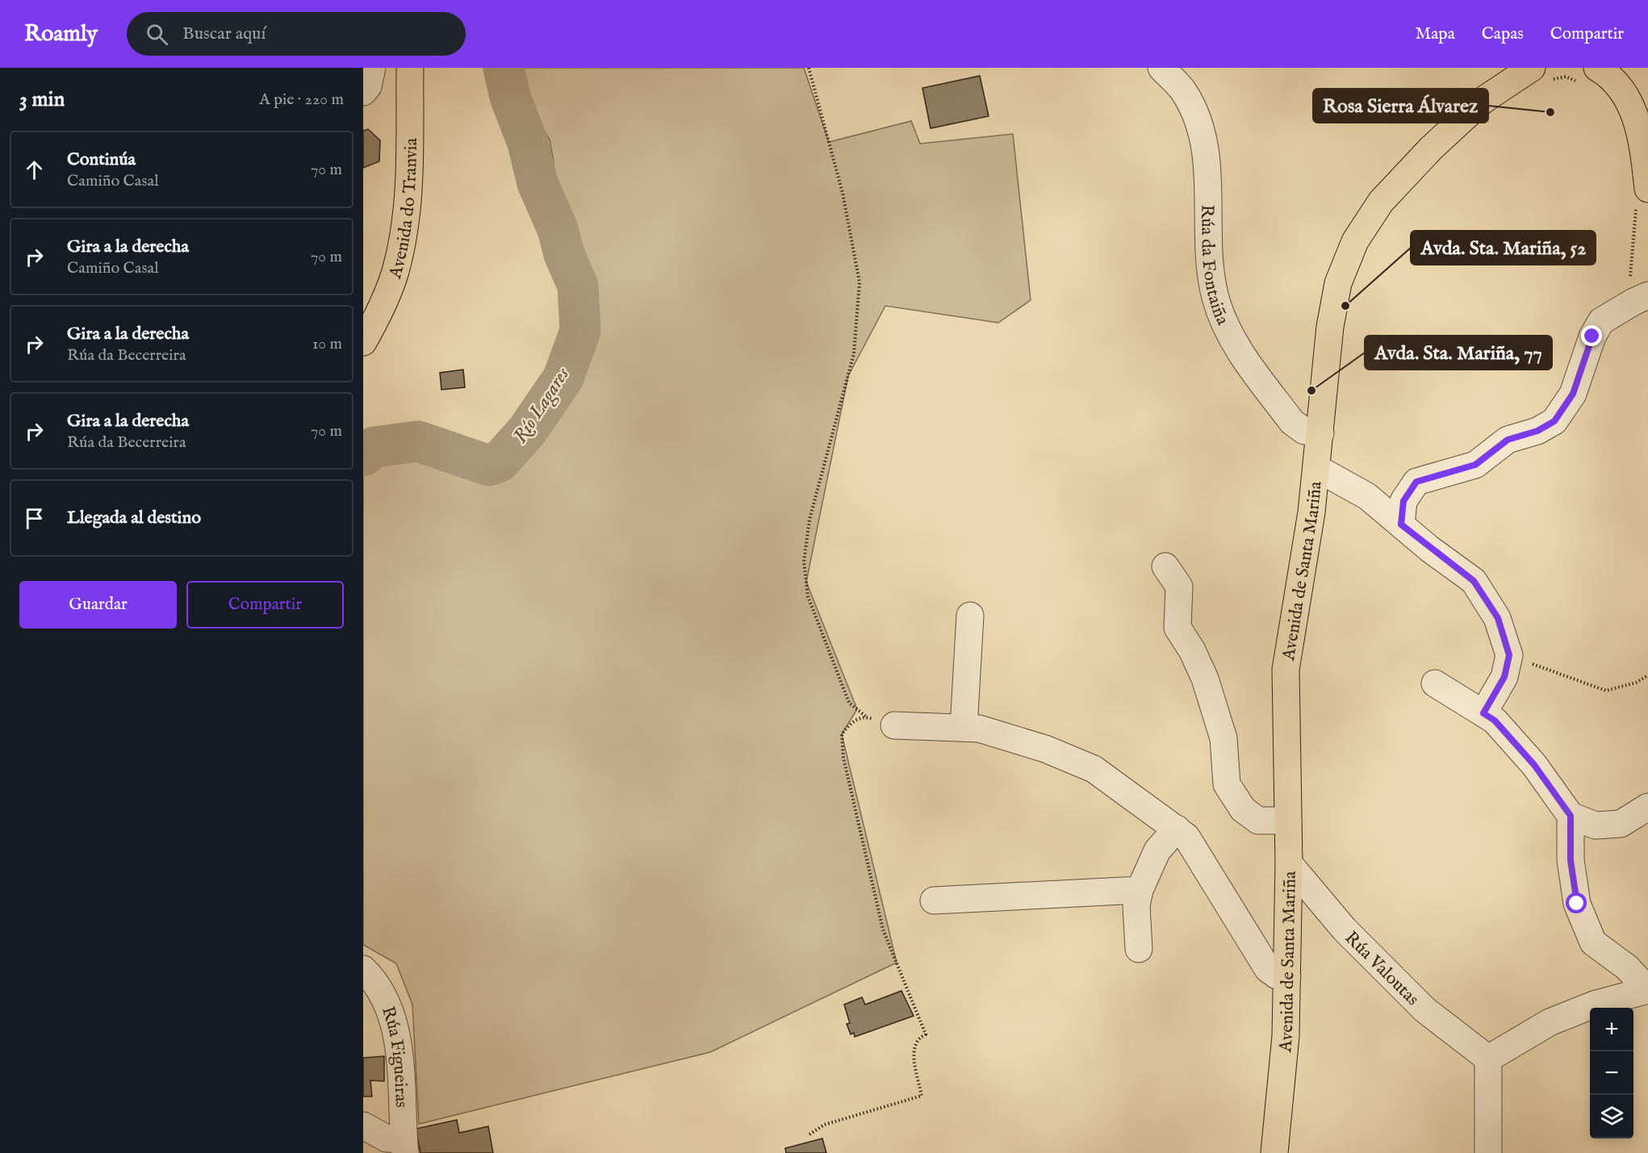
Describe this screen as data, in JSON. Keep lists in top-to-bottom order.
{
  "streets": {
    "main road": ["Avenida do Tranvia", "Avenida de Santa Mariña"],
    "street": ["Rúa da Fontaiña", "Rúa Valoutas", "Rúa Figueiras"]
  },
  "crossings": [
    ["Rúa da Fontaiña", "Avenida de Santa Mariña"],
    ["Avenida de Santa Mariña", "Rúa Valoutas"]
  ],
  "water": ["Río Lagares"],
  "places": ["Rosa Sierra Álvarez", "Avda. Sta. Mariña, 52", "Avda. Sta. Mariña, 77"],
  "page": {
    "header": "Roamly",
    "search": "Buscar aquí",
    "nav": ["Mapa", "Capas", "Compartir"],
    "heading": ["3 min", "A pie · 220 m"],
    "list": [
      ["Continúa", "Camiño Casal", "70 m"],
      ["Gira a la derecha", "Camiño Casal", "70 m"],
      ["Gira a la derecha", "Rúa da Becerreira", "10 m"],
      ["Gira a la derecha", "Rúa da Becerreira", "70 m"],
      "Llegada al destino"
    ],
    "buttons": ["Guardar", "Compartir"],
    "map_buttons": ["+", "−"]
  }
}
